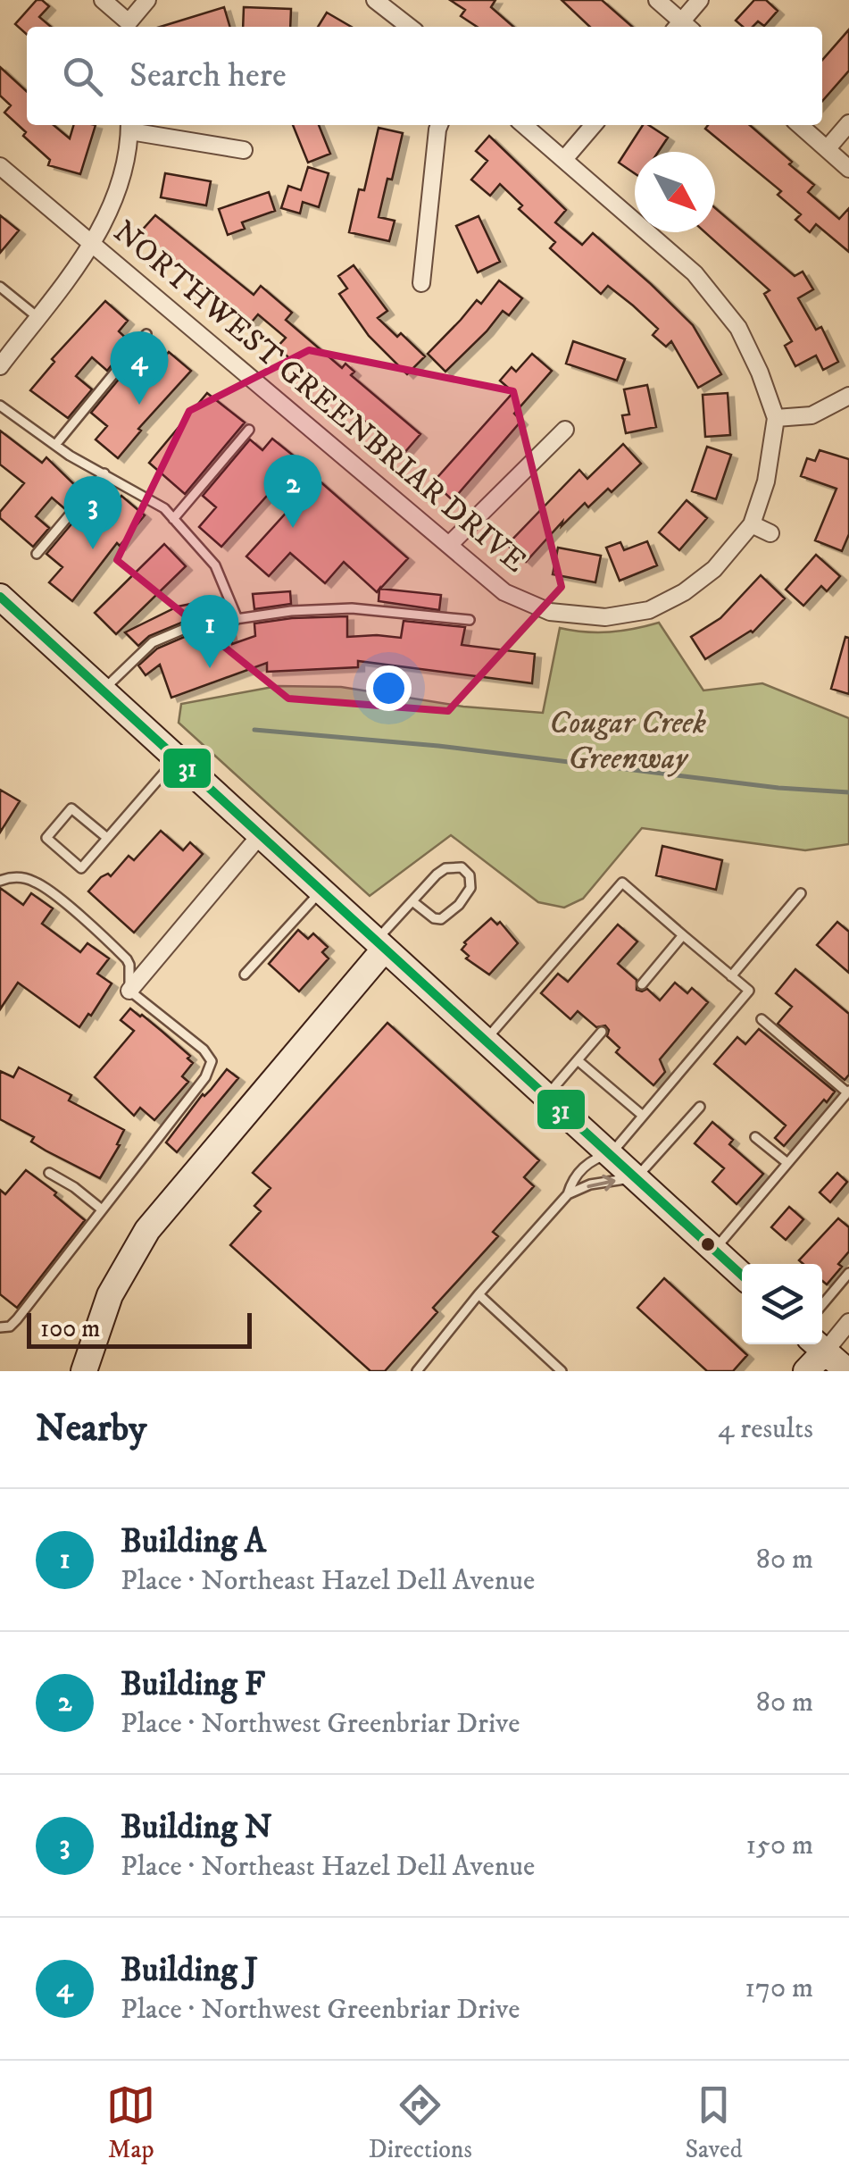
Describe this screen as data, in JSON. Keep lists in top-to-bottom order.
{
  "streets": {
    "street": ["NORTHWEST GREENBRIAR DRIVE"]
  },
  "parks": ["Cougar Creek Greenway"],
  "lines": ["transit line 31"],
  "scale_bar": "100 m",
  "north": "bottom right",
  "page": {
    "search": "Search here",
    "pins": [
      "4",
      "2",
      "3",
      "1"
    ],
    "scale": "100 m",
    "heading": ["Nearby", "4 results"],
    "list": [
      {
        "mark": "1",
        "name": "Building A",
        "note": "Place · Northeast Hazel Dell Avenue",
        "value": "80 m"
      },
      {
        "mark": "2",
        "name": "Building F",
        "note": "Place · Northwest Greenbriar Drive",
        "value": "80 m"
      },
      {
        "mark": "3",
        "name": "Building N",
        "note": "Place · Northeast Hazel Dell Avenue",
        "value": "150 m"
      },
      {
        "mark": "4",
        "name": "Building J",
        "note": "Place · Northwest Greenbriar Drive",
        "value": "170 m"
      }
    ],
    "nav": ["Map", "Directions", "Saved"]
  }
}
